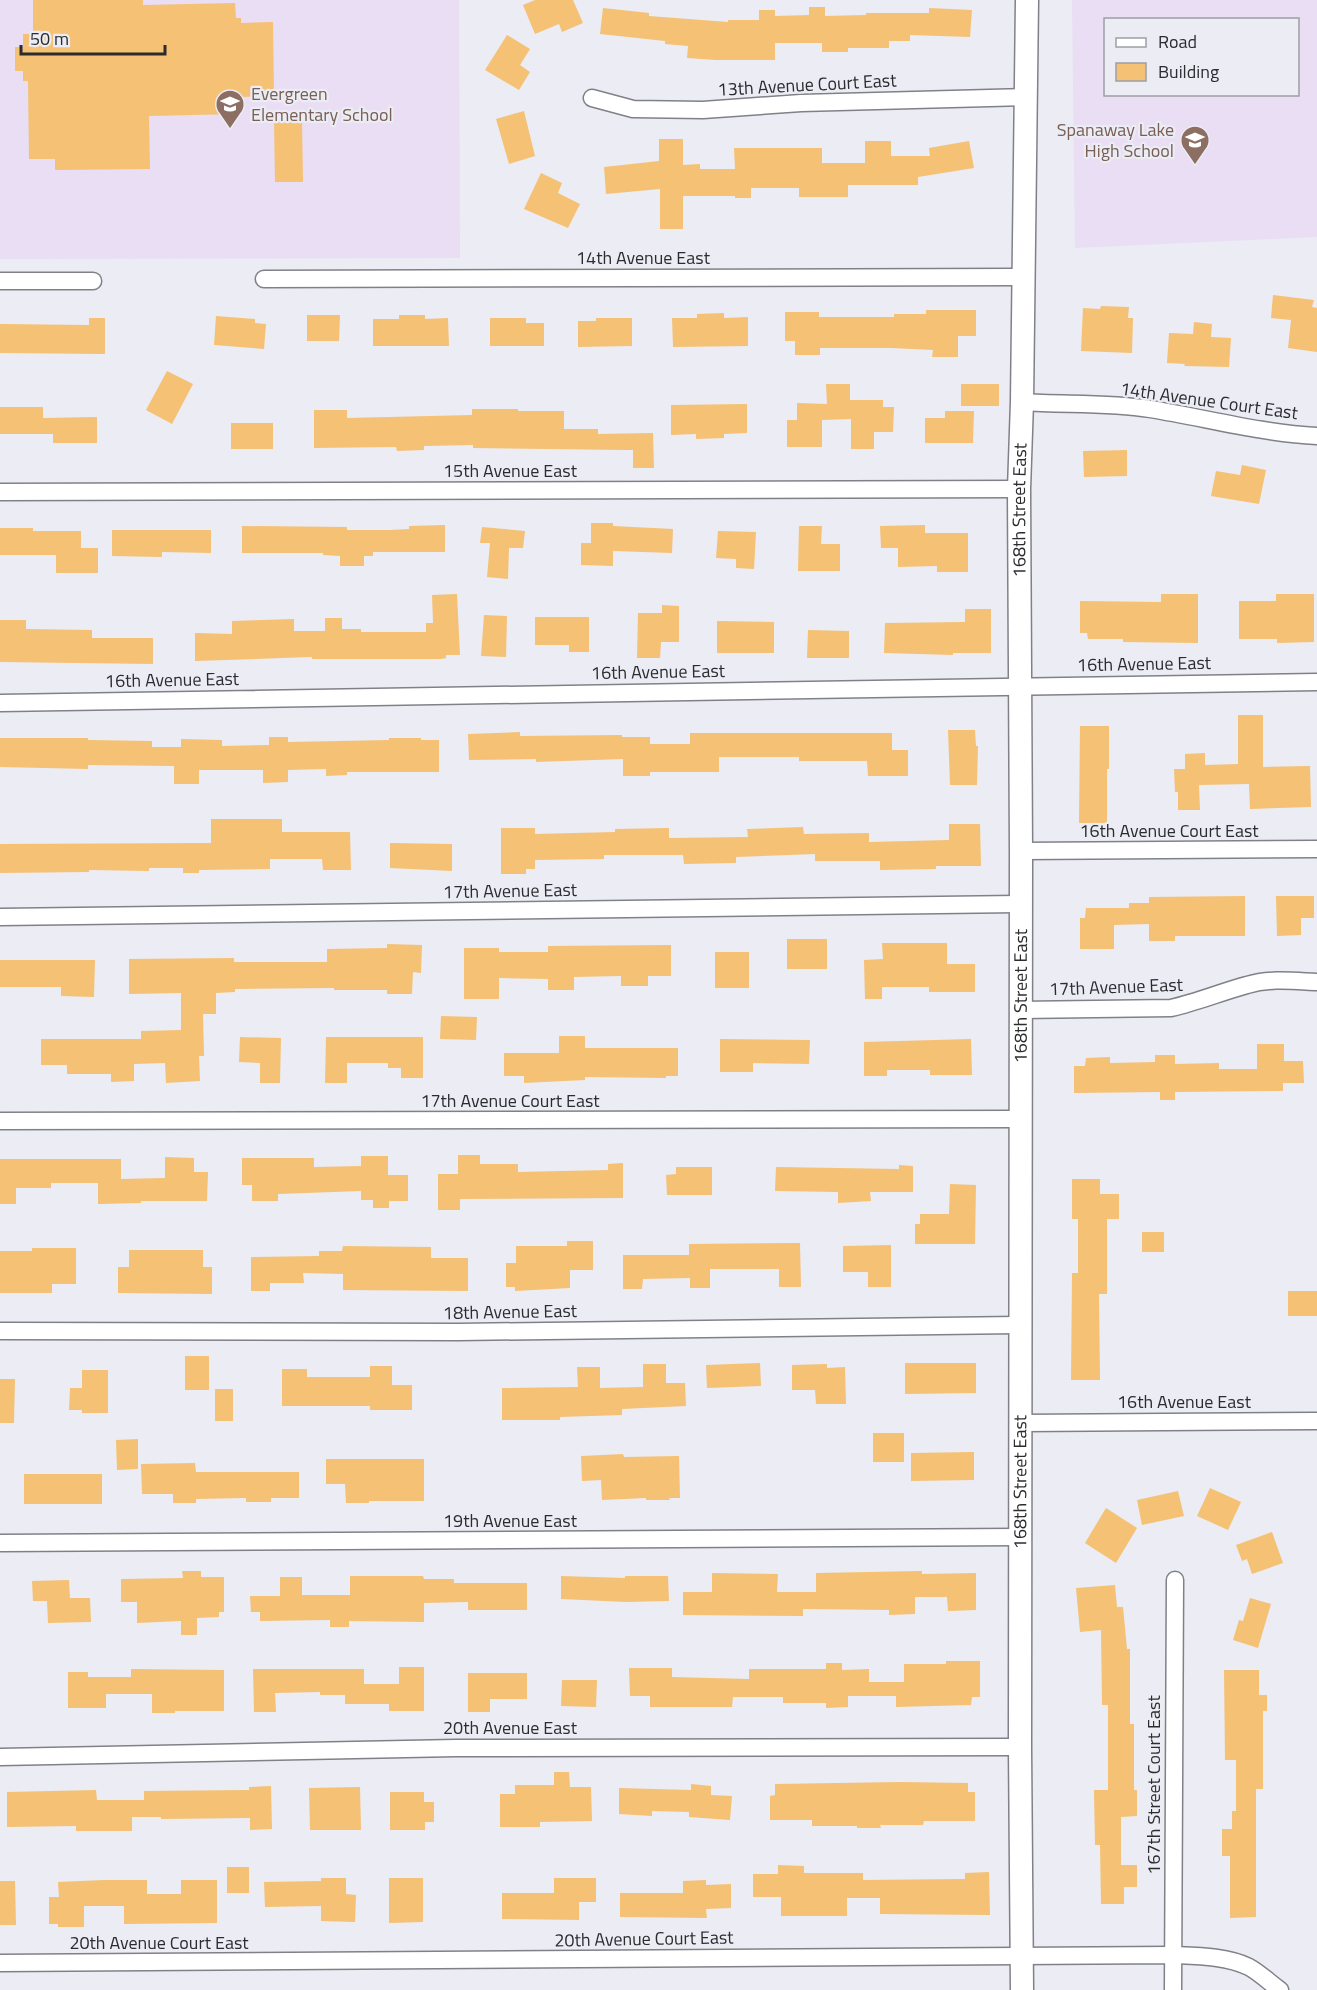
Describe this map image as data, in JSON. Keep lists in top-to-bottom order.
{
  "streets": {
    "street": [
      "13th Avenue Court East",
      "14th Avenue East",
      "14th Avenue Court East",
      "15th Avenue East",
      "168th Street East",
      "16th Avenue East",
      "16th Avenue Court East",
      "17th Avenue East",
      "17th Avenue Court East",
      "18th Avenue East",
      "19th Avenue East",
      "20th Avenue East",
      "167th Street Court East",
      "20th Avenue Court East"
    ]
  },
  "crossings": [
    ["13th Avenue Court East", "168th Street East"],
    ["14th Avenue East", "168th Street East"],
    ["14th Avenue Court East", "168th Street East"],
    ["15th Avenue East", "168th Street East"],
    ["168th Street East", "16th Avenue East"],
    ["168th Street East", "16th Avenue Court East"],
    ["168th Street East", "17th Avenue East"],
    ["168th Street East", "17th Avenue Court East"],
    ["168th Street East", "18th Avenue East"],
    ["168th Street East", "19th Avenue East"],
    ["168th Street East", "20th Avenue East"],
    ["168th Street East", "20th Avenue Court East"],
    ["167th Street Court East", "20th Avenue Court East"]
  ],
  "places": {
    "school or university": ["Evergreen Elementary School", "Spanaway Lake High School"]
  },
  "legend": ["Road", "Building"],
  "scale_bar": "50 m"
}
